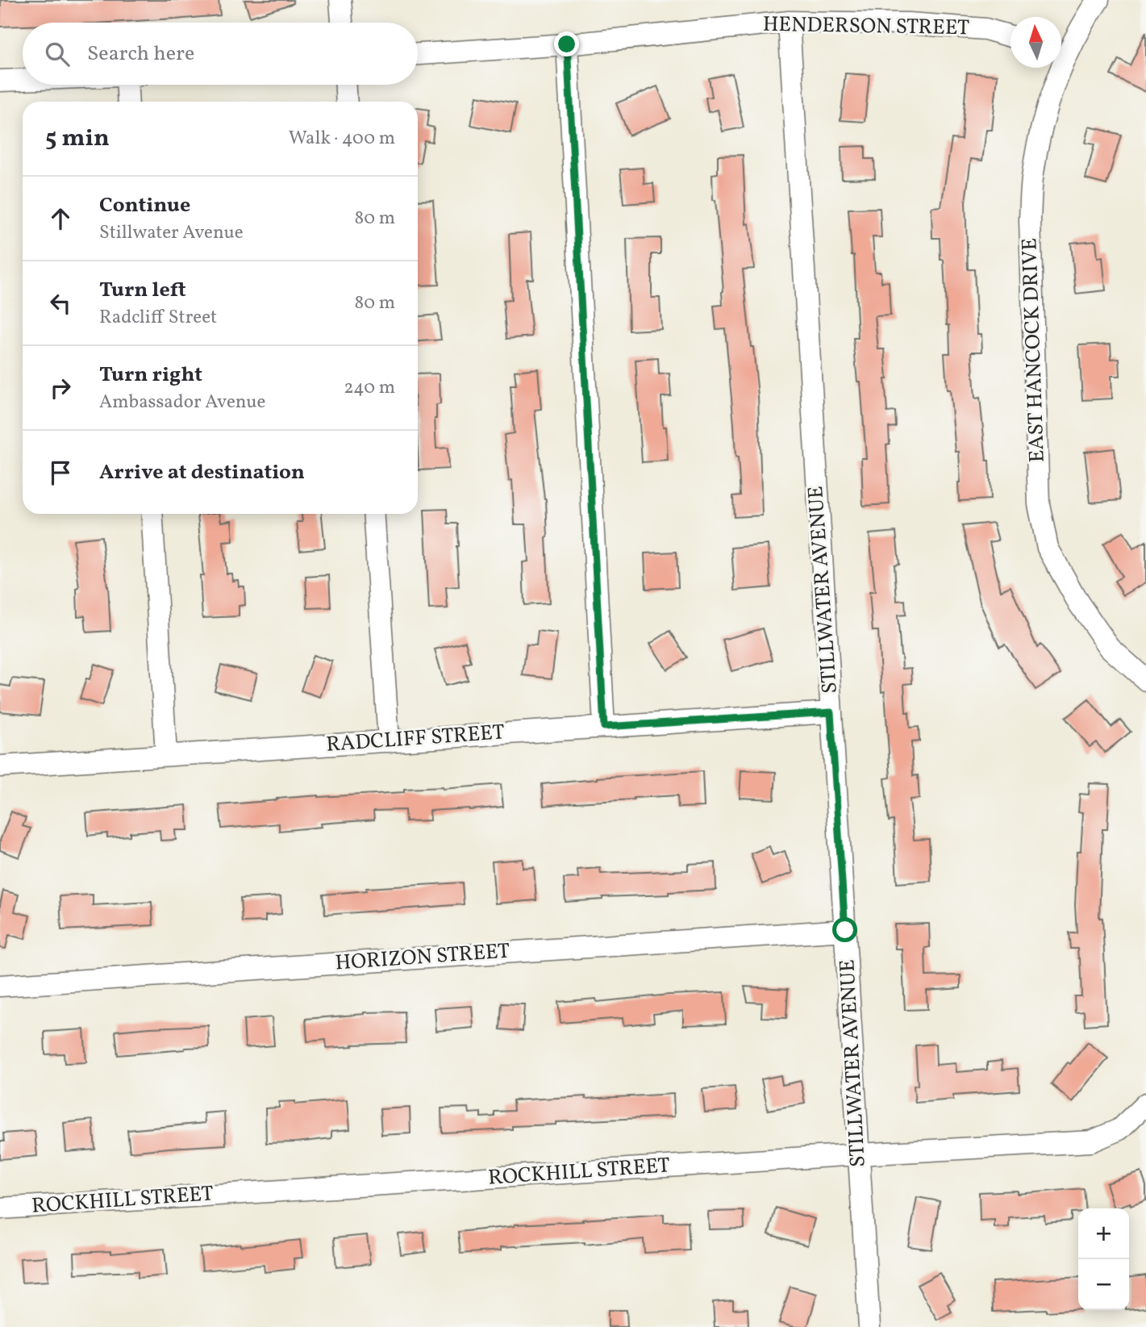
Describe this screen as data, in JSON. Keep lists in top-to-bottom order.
{
  "streets": {
    "street": [
      "HENDERSON STREET",
      "EAST HANCOCK DRIVE",
      "STILLWATER AVENUE",
      "RADCLIFF STREET",
      "HORIZON STREET",
      "ROCKHILL STREET"
    ]
  },
  "crossings": [
    ["HENDERSON STREET", "STILLWATER AVENUE"],
    ["STILLWATER AVENUE", "RADCLIFF STREET"],
    ["STILLWATER AVENUE", "HORIZON STREET"],
    ["STILLWATER AVENUE", "ROCKHILL STREET"]
  ],
  "north": "top",
  "page": {
    "search": "Search here",
    "heading": ["5 min", "Walk · 400 m"],
    "list": [
      ["Continue", "Stillwater Avenue", "80 m"],
      ["Turn left", "Radcliff Street", "80 m"],
      ["Turn right", "Ambassador Avenue", "240 m"],
      "Arrive at destination"
    ],
    "map_buttons": ["+", "−"]
  }
}
